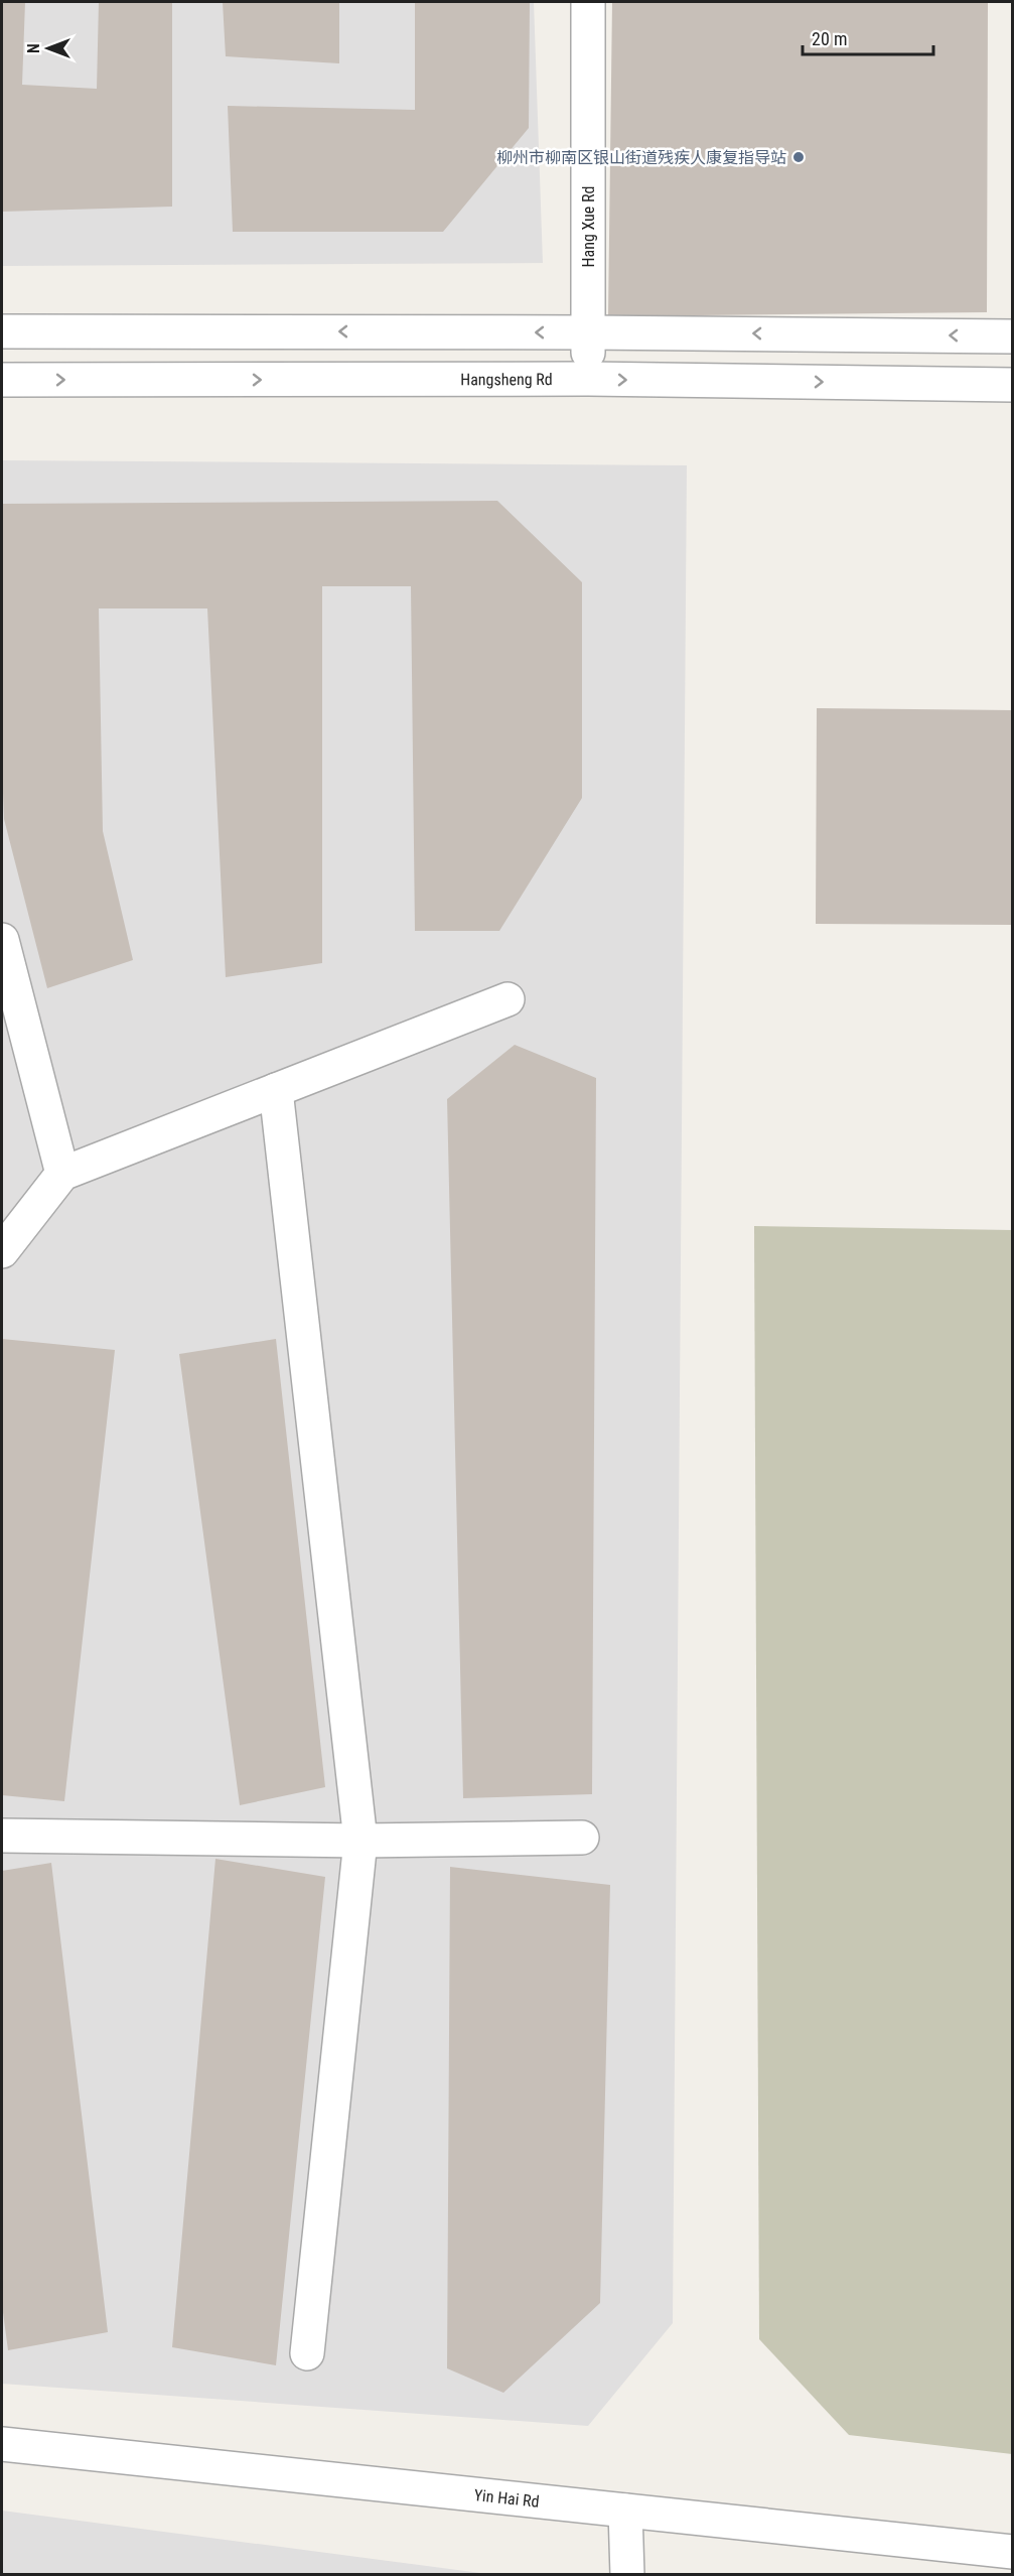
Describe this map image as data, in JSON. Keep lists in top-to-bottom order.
{
  "streets": {
    "street": ["Hang Xue Rd", "Hangsheng Rd", "Yin Hai Rd"]
  },
  "crossings": [
    ["Hang Xue Rd", "Hangsheng Rd"]
  ],
  "places": ["柳州市柳南区银山街道残疾人康复指导站"],
  "scale_bar": "20 m",
  "north": "left"
}
